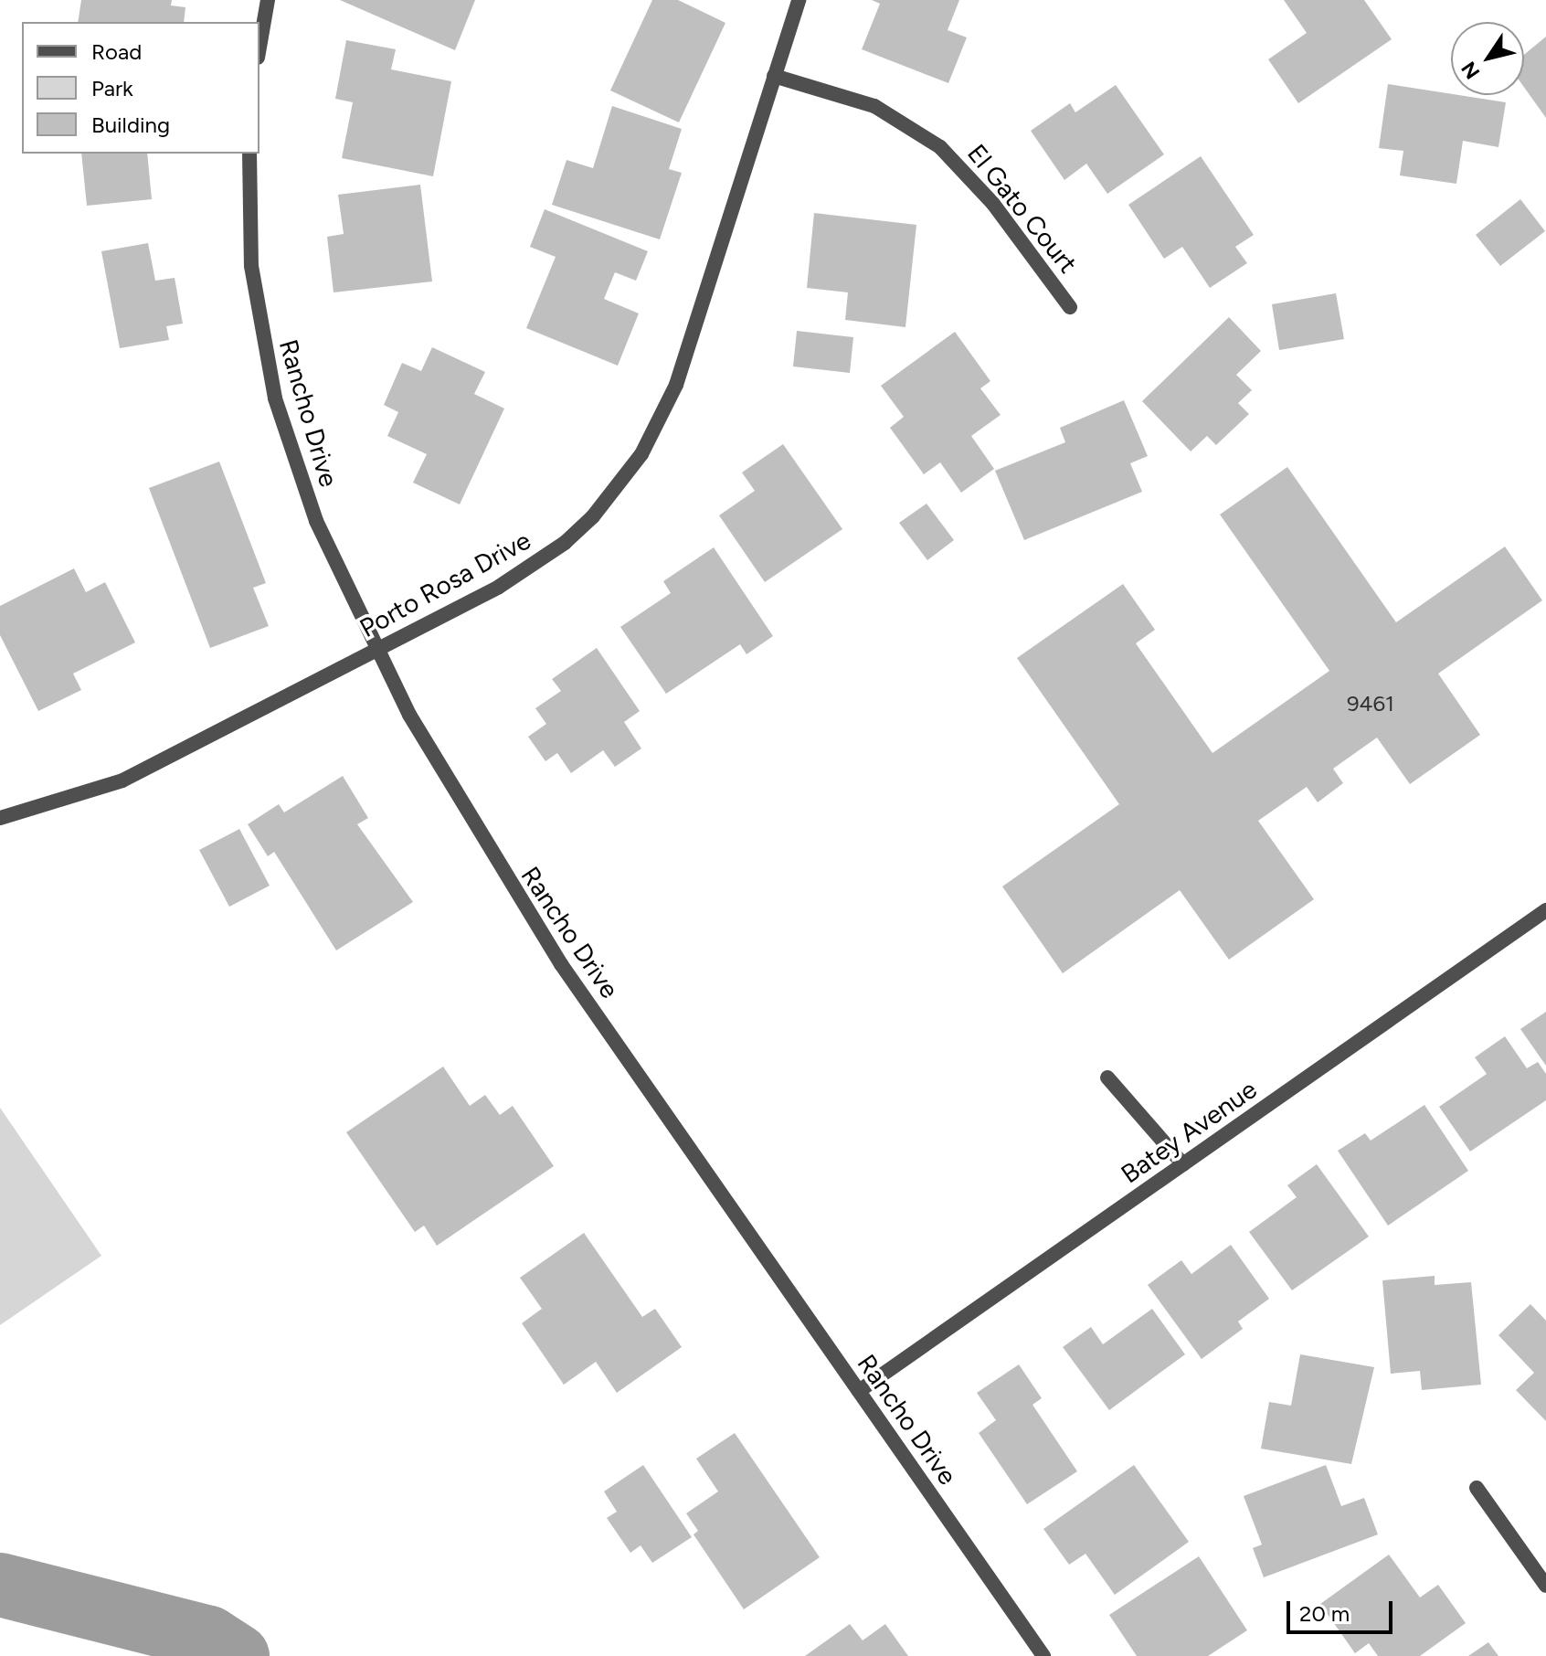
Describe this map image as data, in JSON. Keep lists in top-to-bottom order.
{
  "streets": {
    "street": [
      "El Gato Court",
      "Rancho Drive",
      "Porto Rosa Drive",
      "Batey Avenue"
    ]
  },
  "crossings": [
    ["El Gato Court", "Porto Rosa Drive"],
    ["Rancho Drive", "Porto Rosa Drive"],
    ["Rancho Drive", "Batey Avenue"]
  ],
  "house_numbers": ["9461"],
  "legend": ["Road", "Park", "Building"],
  "scale_bar": "20 m",
  "north": "bottom left"
}
